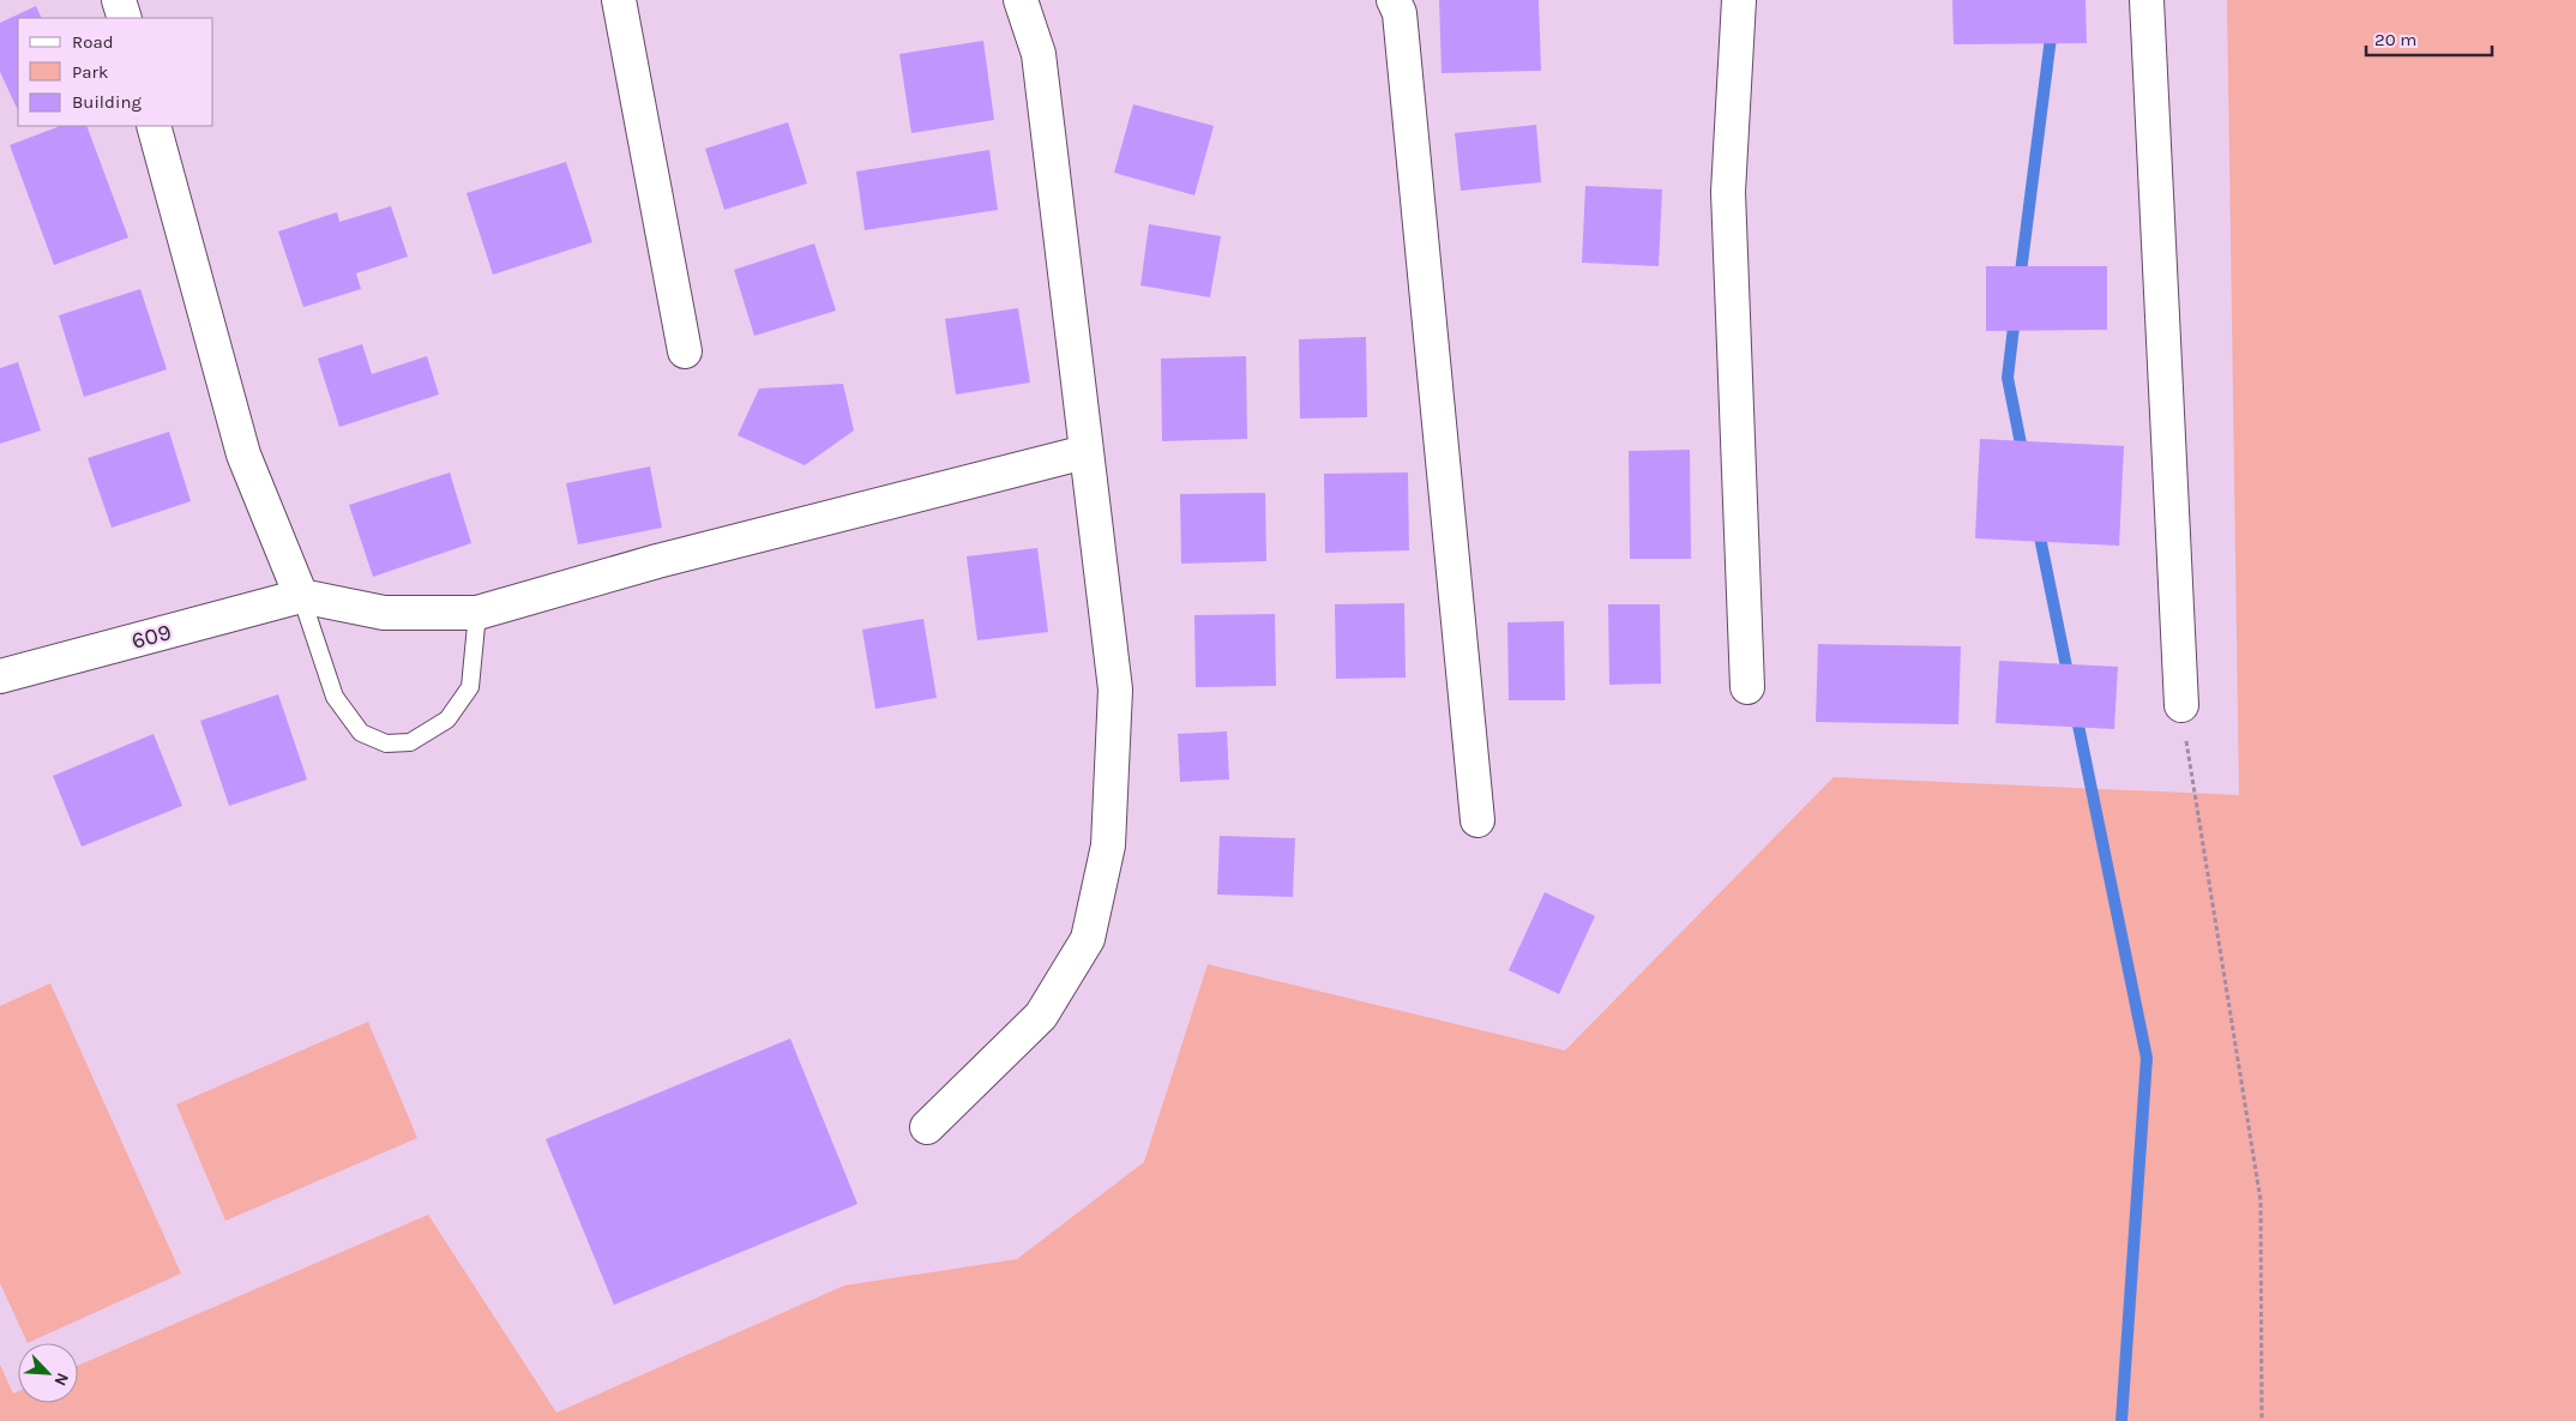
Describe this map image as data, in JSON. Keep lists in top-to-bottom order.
{
  "streets": {
    "street": ["609"]
  },
  "legend": ["Road", "Park", "Building"],
  "scale_bar": "20 m",
  "north": "bottom right"
}
